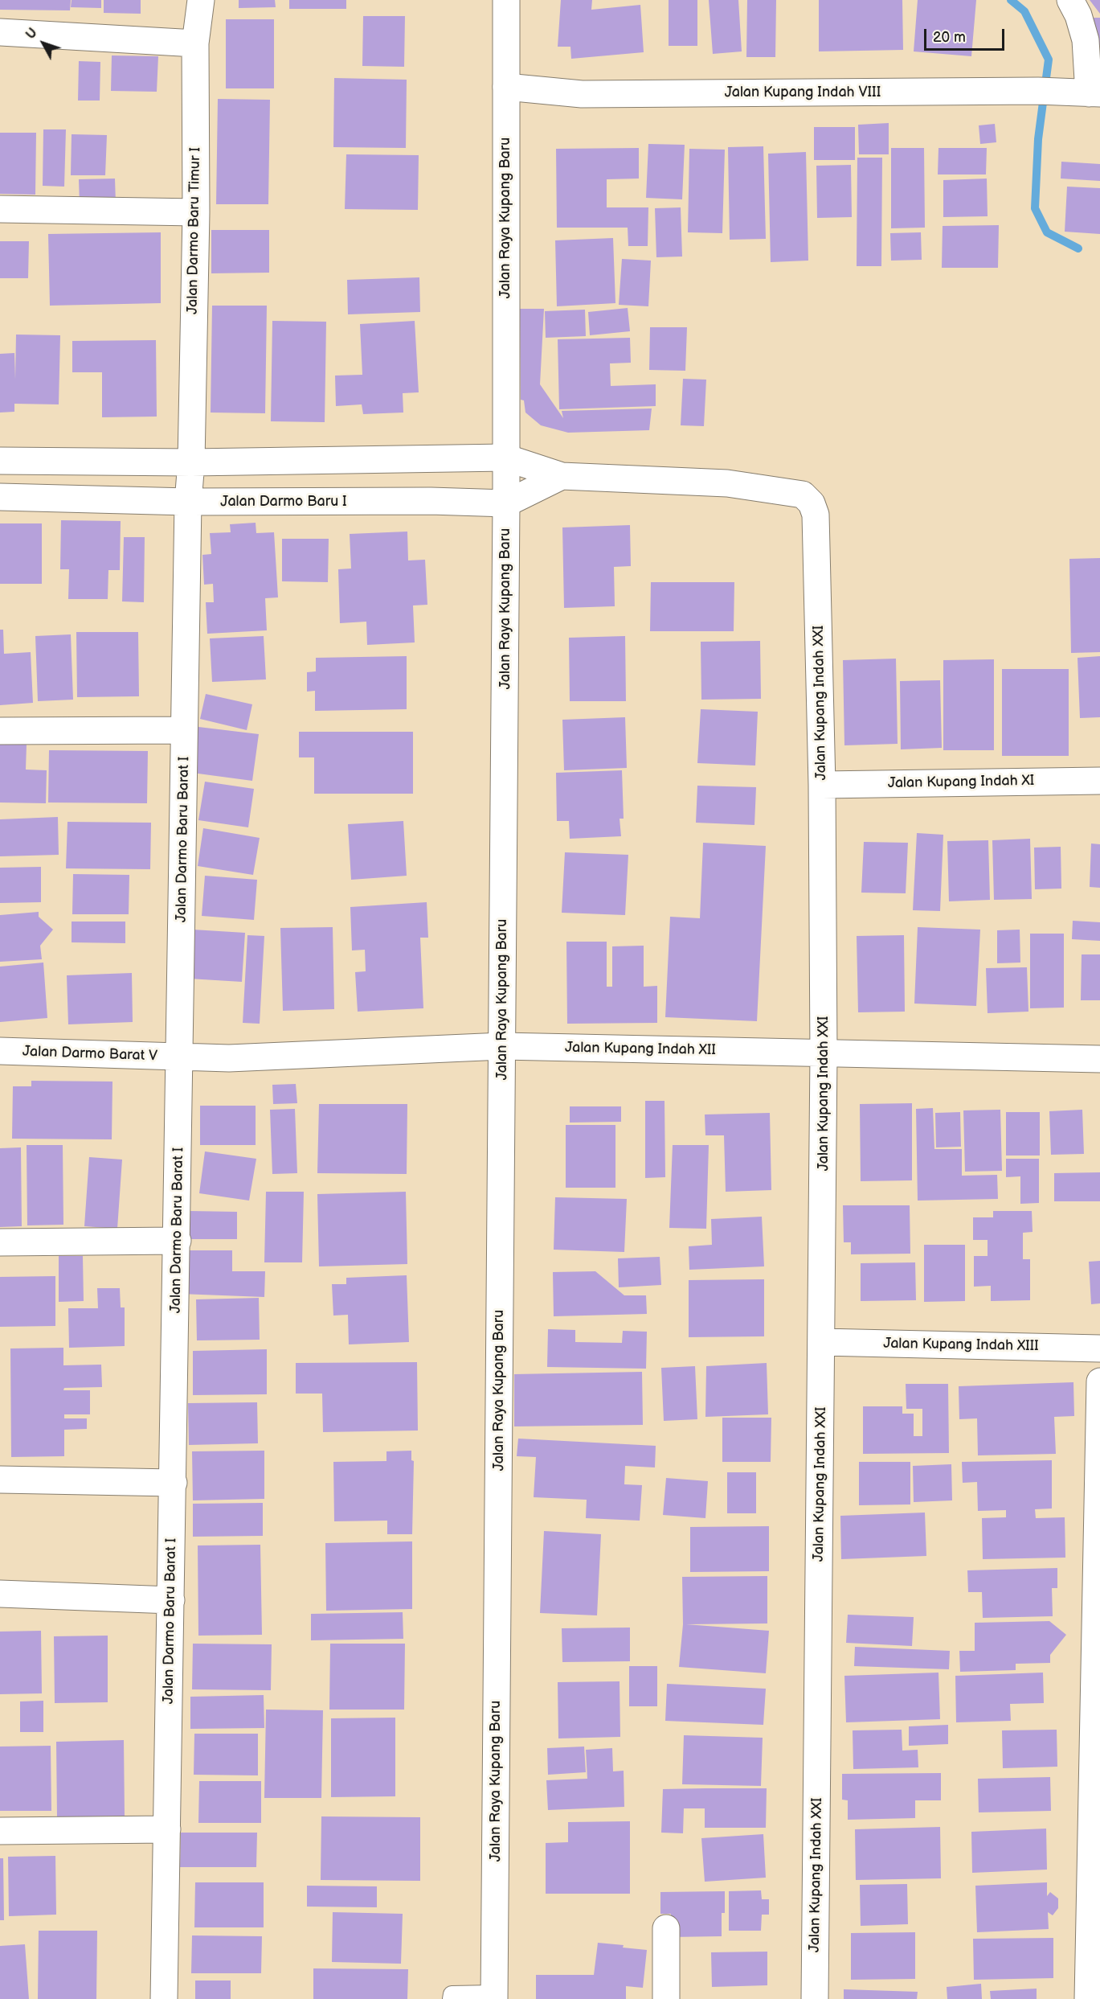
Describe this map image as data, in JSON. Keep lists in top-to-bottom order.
{
  "streets": {
    "street": [
      "Jalan Kupang Indah VIII",
      "Jalan Raya Kupang Baru",
      "Jalan Darmo Baru Timur I",
      "Jalan Darmo Baru I",
      "Jalan Kupang Indah XXI",
      "Jalan Kupang Indah XI",
      "Jalan Darmo Baru Barat I",
      "Jalan Kupang Indah XII",
      "Jalan Darmo Barat V",
      "Jalan Kupang Indah XIII"
    ]
  },
  "crossings": [
    ["Jalan Kupang Indah VIII", "Jalan Raya Kupang Baru"],
    ["Jalan Raya Kupang Baru", "Jalan Darmo Baru I"],
    ["Jalan Raya Kupang Baru", "Jalan Kupang Indah XXI"],
    ["Jalan Raya Kupang Baru", "Jalan Kupang Indah XII"],
    ["Jalan Darmo Baru Timur I", "Jalan Darmo Baru Barat I"],
    ["Jalan Darmo Baru I", "Jalan Kupang Indah XXI"],
    ["Jalan Darmo Baru I", "Jalan Darmo Baru Barat I"],
    ["Jalan Kupang Indah XXI", "Jalan Kupang Indah XI"],
    ["Jalan Kupang Indah XXI", "Jalan Kupang Indah XII"],
    ["Jalan Kupang Indah XXI", "Jalan Kupang Indah XIII"],
    ["Jalan Darmo Baru Barat I", "Jalan Kupang Indah XII"],
    ["Jalan Darmo Baru Barat I", "Jalan Darmo Barat V"],
    ["Jalan Kupang Indah XII", "Jalan Darmo Barat V"]
  ],
  "scale_bar": "20 m",
  "north": "top left"
}
